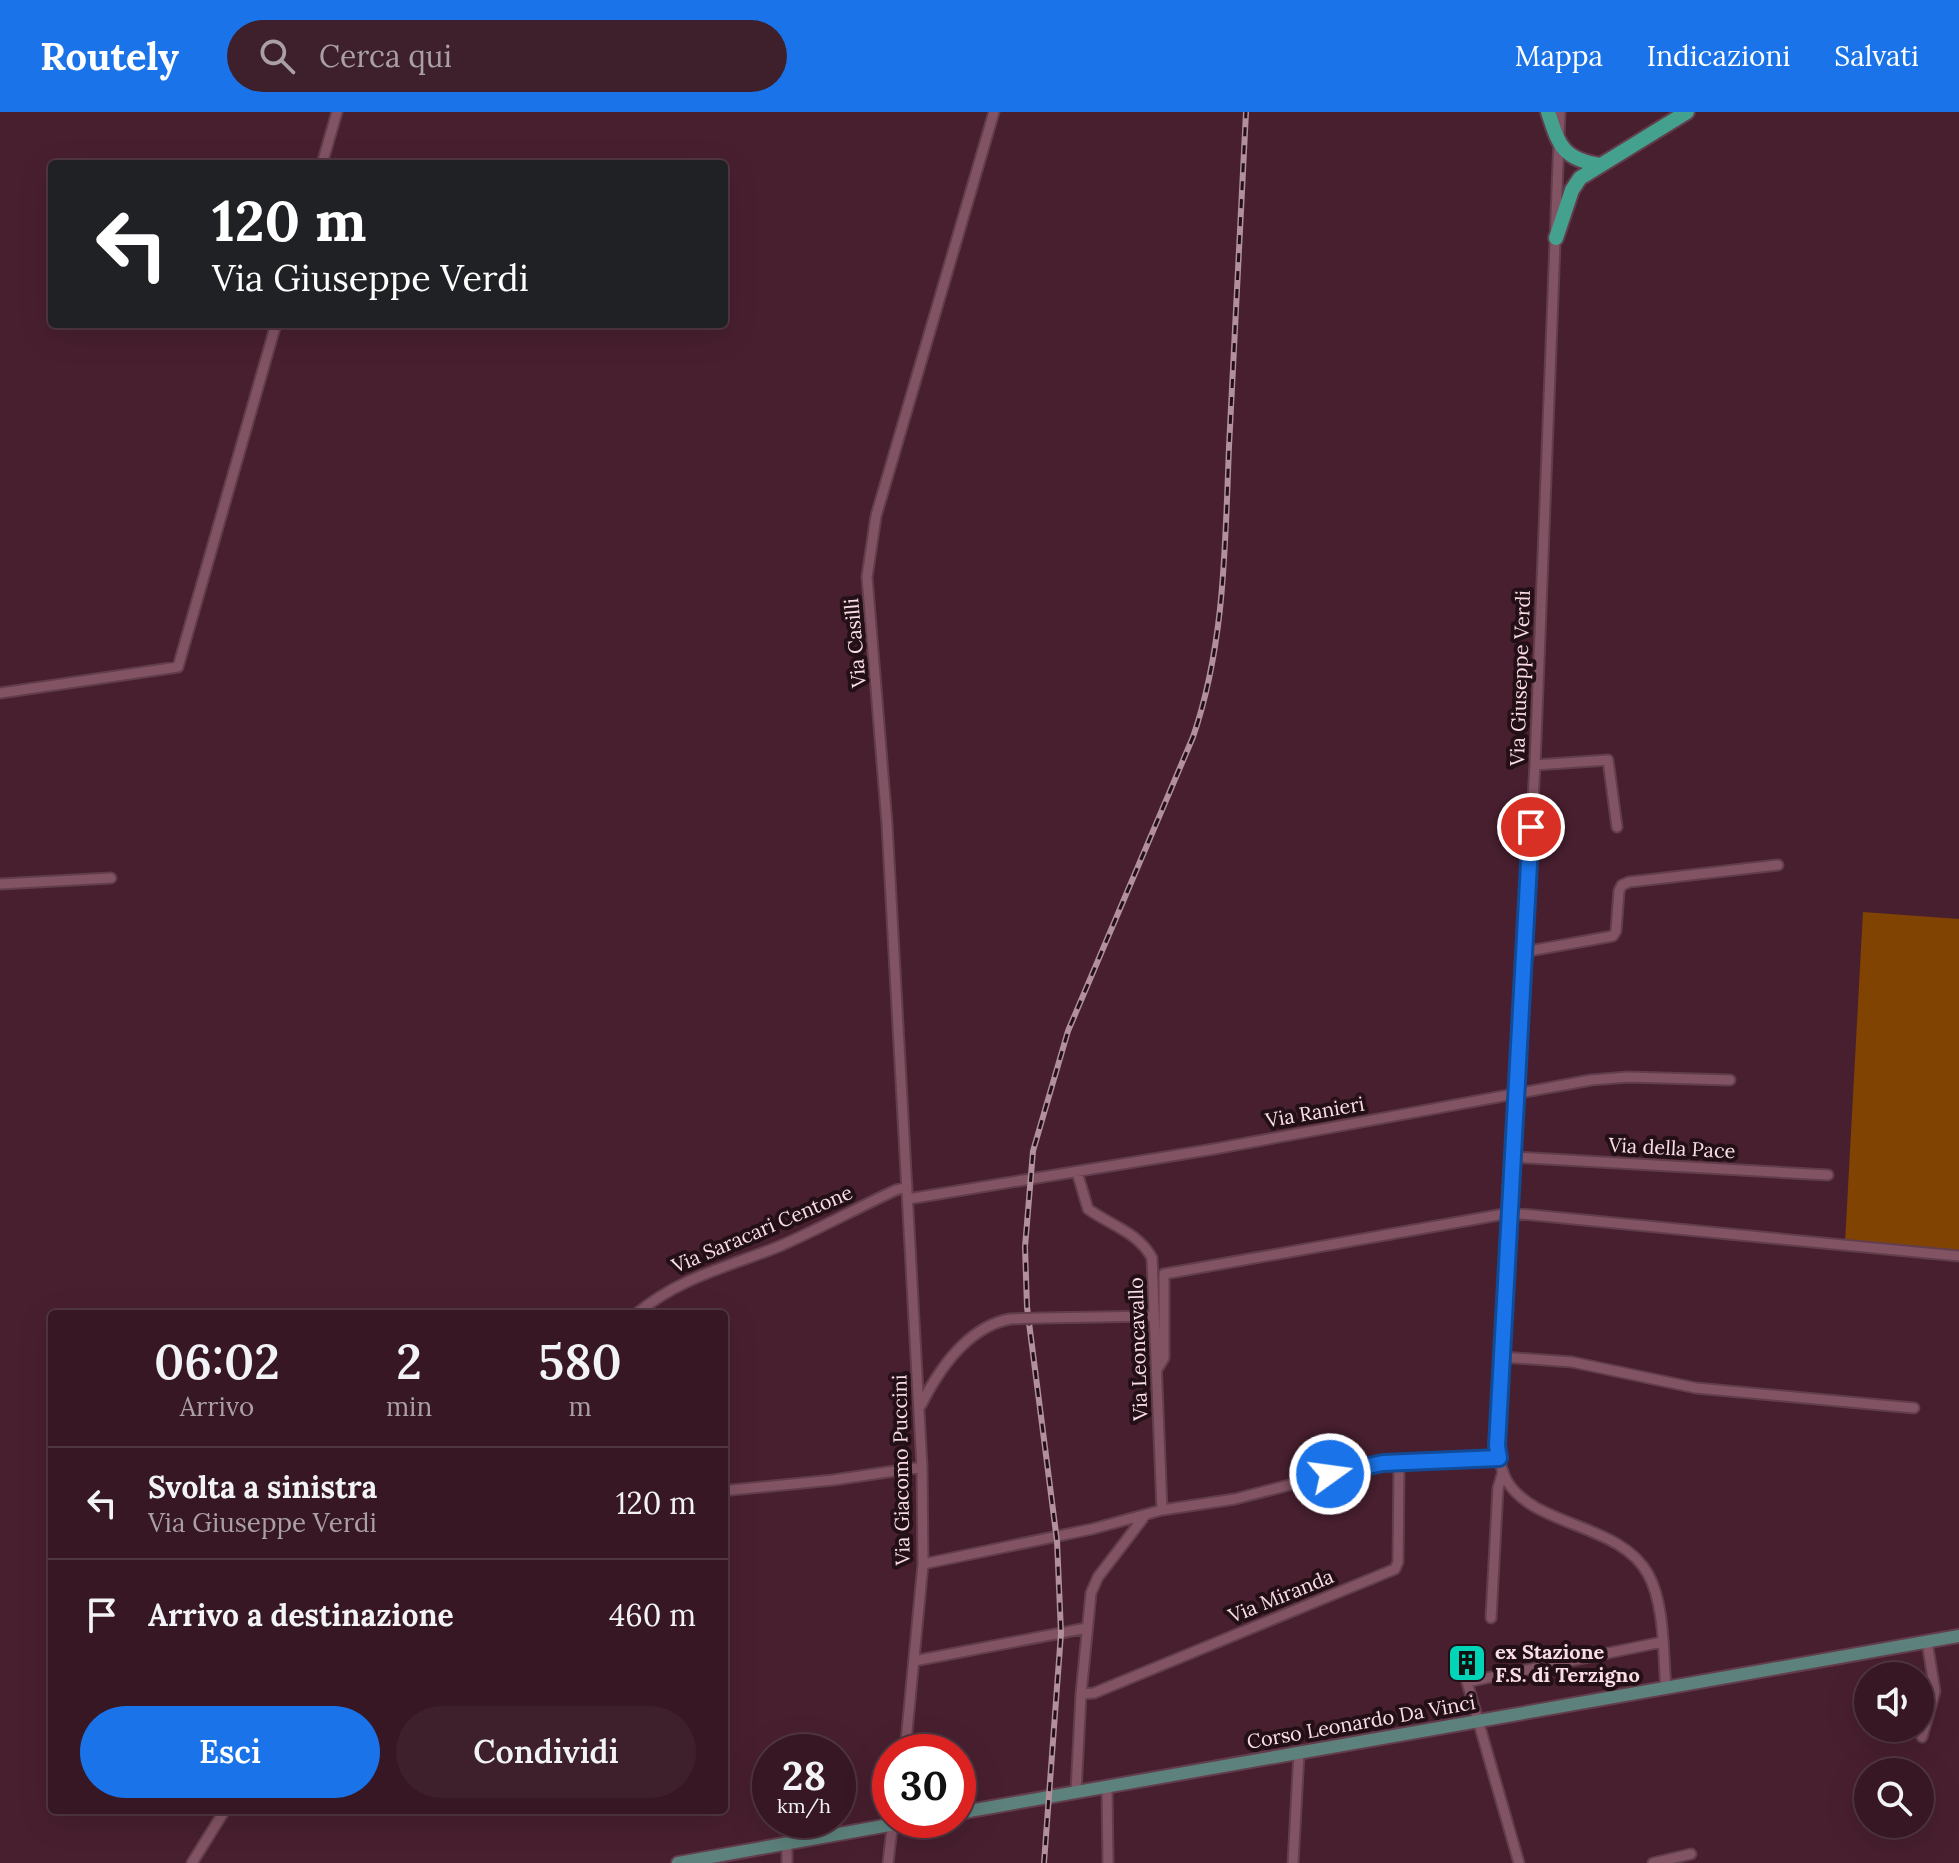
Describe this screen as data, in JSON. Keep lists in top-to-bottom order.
{
  "streets": {
    "main road": ["Corso Leonardo Da Vinci"],
    "street": [
      "Via Casilli",
      "Via Giuseppe Verdi",
      "Via Ranieri",
      "Via della Pace",
      "Via Saracari Centone",
      "Via Leoncavallo",
      "Via Giacomo Puccini",
      "Via Miranda"
    ]
  },
  "crossings": [
    ["Via Casilli", "Via Saracari Centone"],
    ["Via Casilli", "Via Giacomo Puccini"],
    ["Via Giuseppe Verdi", "Via Ranieri"],
    ["Via Giuseppe Verdi", "Via della Pace"],
    ["Via Giuseppe Verdi", "Corso Leonardo Da Vinci"],
    ["Via Ranieri", "Via Leoncavallo"],
    ["Via Ranieri", "Via Giacomo Puccini"],
    ["Via Saracari Centone", "Via Giacomo Puccini"]
  ],
  "places": {
    "building": ["ex Stazione F.S. di Terzigno"]
  },
  "page": {
    "header": "Routely",
    "search": "Cerca qui",
    "nav": ["Mappa", "Indicazioni", "Salvati"],
    "turn": ["120 m", "Via Giuseppe Verdi"],
    "eta": [
      "06:02",
      "Arrivo",
      "2",
      "min",
      "580",
      "m"
    ],
    "list": [
      {
        "name": "Svolta a sinistra",
        "note": "Via Giuseppe Verdi",
        "value": "120 m"
      },
      {
        "name": "Arrivo a destinazione",
        "value": "460 m"
      }
    ],
    "buttons": ["Esci", "Condividi"],
    "speed": "28 km/h",
    "limit": "30"
  }
}
